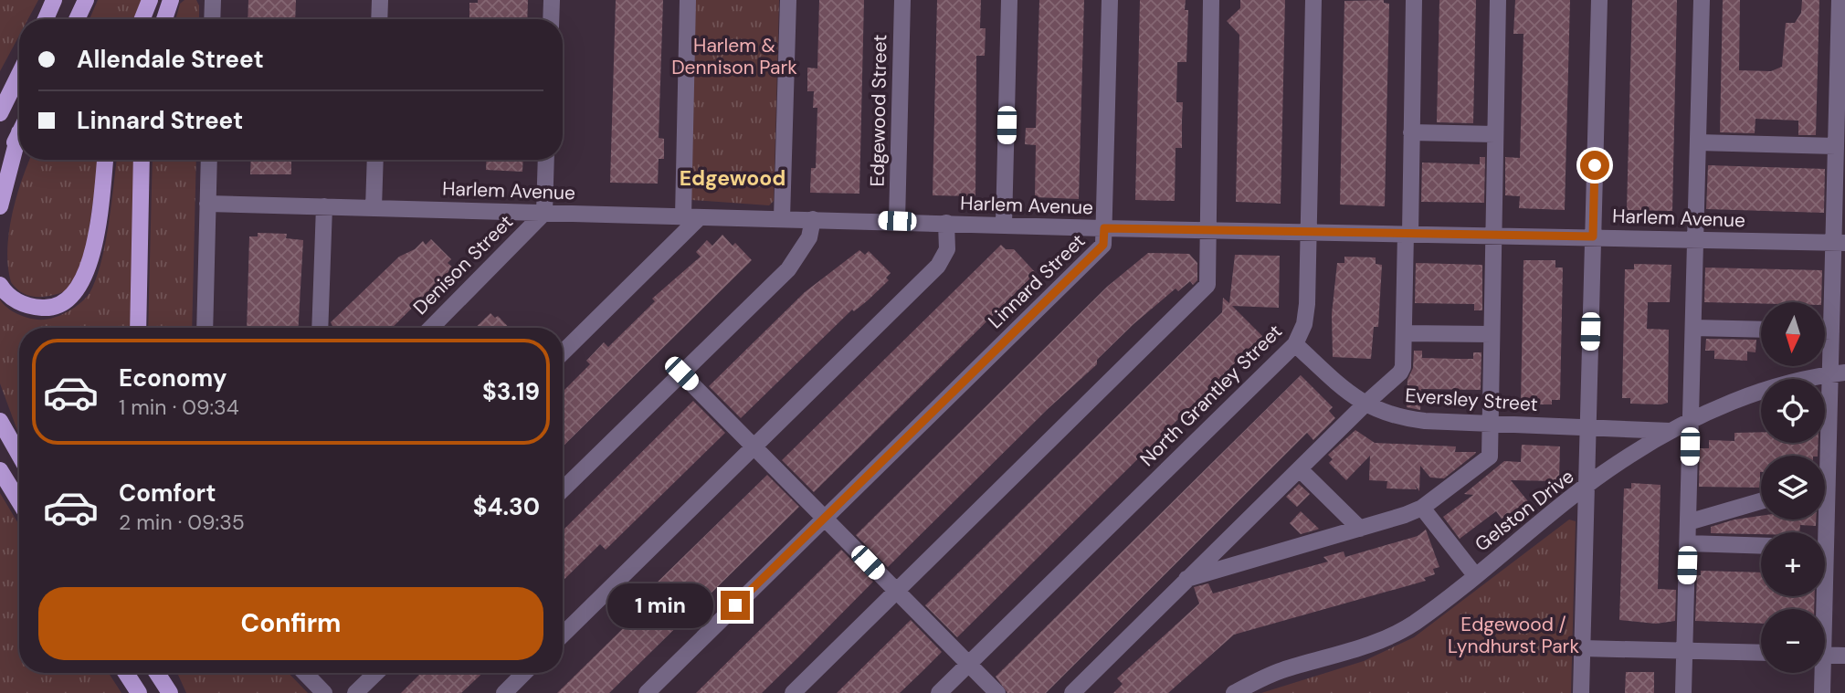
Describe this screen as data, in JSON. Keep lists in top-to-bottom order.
{
  "streets": {
    "street": [
      "Edgewood Street",
      "Harlem Avenue",
      "Denison Street",
      "Linnard Street",
      "North Grantley Street",
      "Eversley Street",
      "Gelston Drive"
    ]
  },
  "crossings": [
    ["Edgewood Street", "Harlem Avenue"],
    ["Harlem Avenue", "Denison Street"],
    ["Harlem Avenue", "Linnard Street"],
    ["Harlem Avenue", "North Grantley Street"],
    ["North Grantley Street", "Eversley Street"],
    ["Eversley Street", "Gelston Drive"]
  ],
  "districts": ["Edgewood"],
  "parks": ["Harlem & Dennison Park", "Edgewood / Lyndhurst Park"],
  "north": "bottom",
  "page": {
    "banner": ["Allendale Street", "Linnard Street"],
    "map_buttons": ["+", "−"],
    "list": [
      {
        "name": "Economy",
        "note": "1 min · 09:34",
        "value": "$3.19"
      },
      {
        "name": "Comfort",
        "note": "2 min · 09:35",
        "value": "$4.30"
      }
    ],
    "buttons": "Confirm",
    "bubble": "1 min"
  }
}
